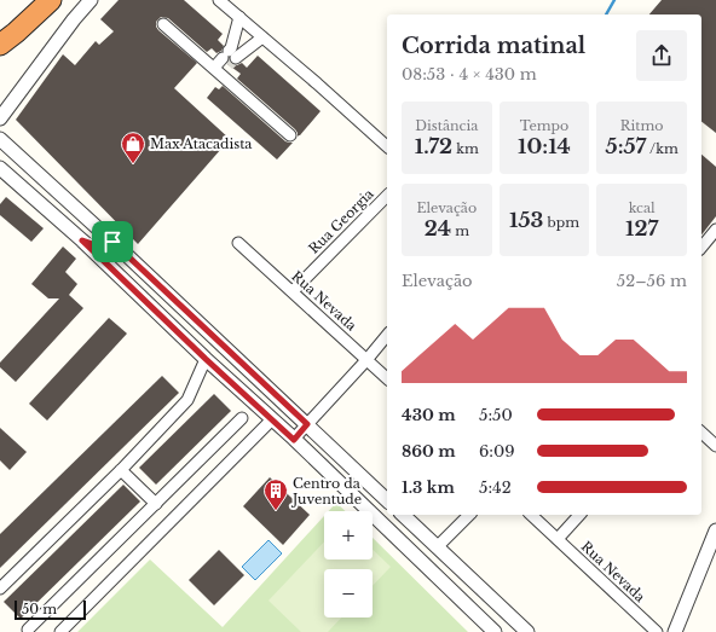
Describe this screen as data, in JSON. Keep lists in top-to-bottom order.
{
  "streets": {
    "street": ["Rua Georgia", "Rua Nevada"]
  },
  "crossings": [
    ["Rua Georgia", "Rua Nevada"]
  ],
  "places": {
    "shop": ["Max Atacadista"],
    "building": ["Centro da Juventude"]
  },
  "scale_bar": "50 m",
  "page": {
    "heading": ["Corrida matinal", "08:53 · 4 × 430 m"],
    "stats": [
      ["Distância", "1.72 km"],
      ["Tempo", "10:14"],
      ["Ritmo", "5:57 /km"],
      ["Elevação", "24 m"],
      ["153 bpm"],
      ["kcal", "127"]
    ],
    "chart": ["Elevação", "52–56 m"],
    "list": [
      {
        "name": "430 m",
        "note": "5:50"
      },
      {
        "name": "860 m",
        "note": "6:09"
      },
      {
        "name": "1.3 km",
        "note": "5:42"
      }
    ],
    "map_buttons": ["+", "−"],
    "scale": "50 m"
  }
}
